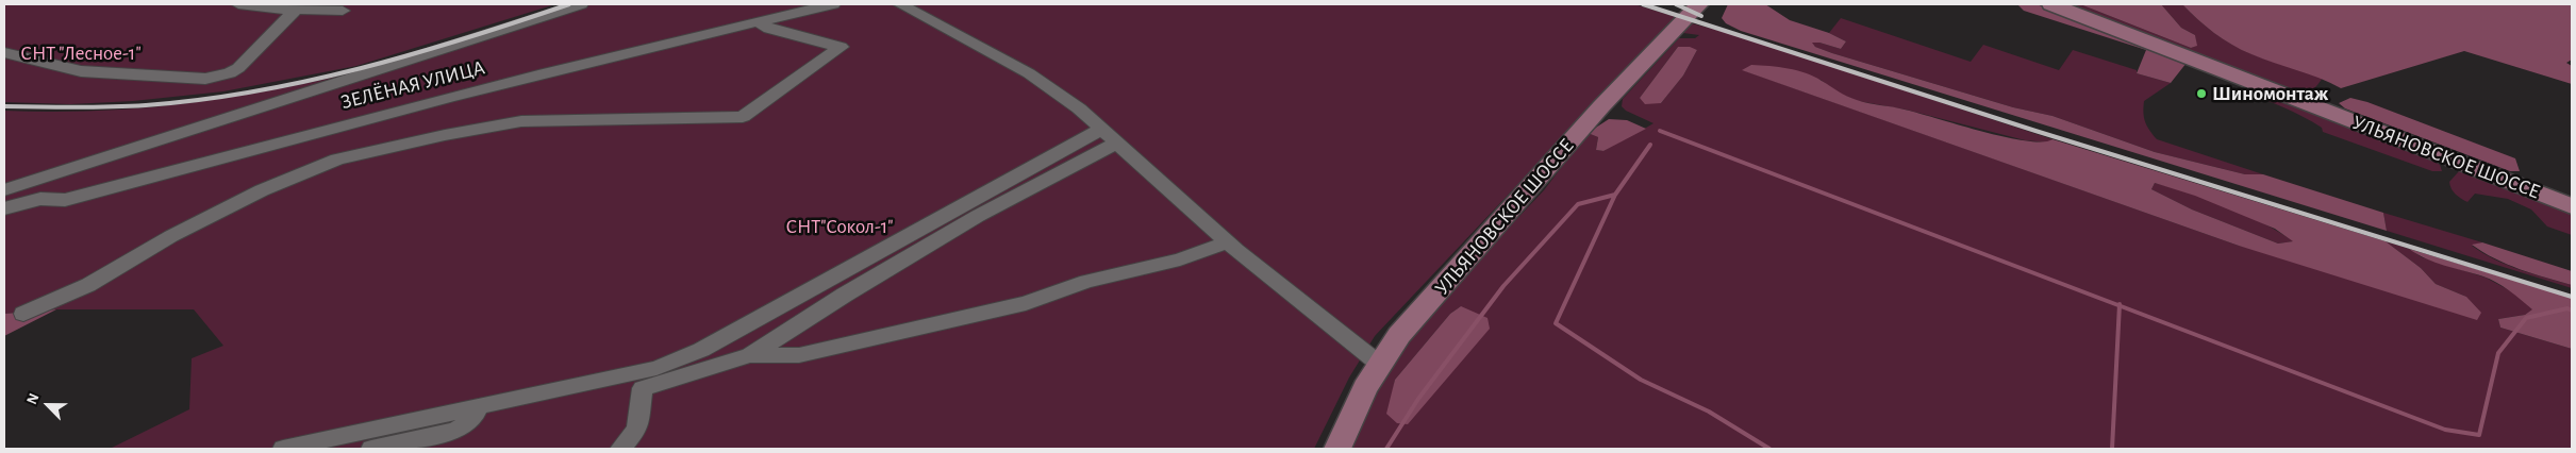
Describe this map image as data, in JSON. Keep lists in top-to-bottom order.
{
  "streets": {
    "main road": ["УЛЬЯНОВСКОЕ ШОССЕ"],
    "street": ["ЗЕЛЁНАЯ УЛИЦА"]
  },
  "parks": ["СНТ \"Лесное-1\"", "СНТ\"Сокол-1\""],
  "places": ["Шиномонтаж"],
  "north": "top left"
}
